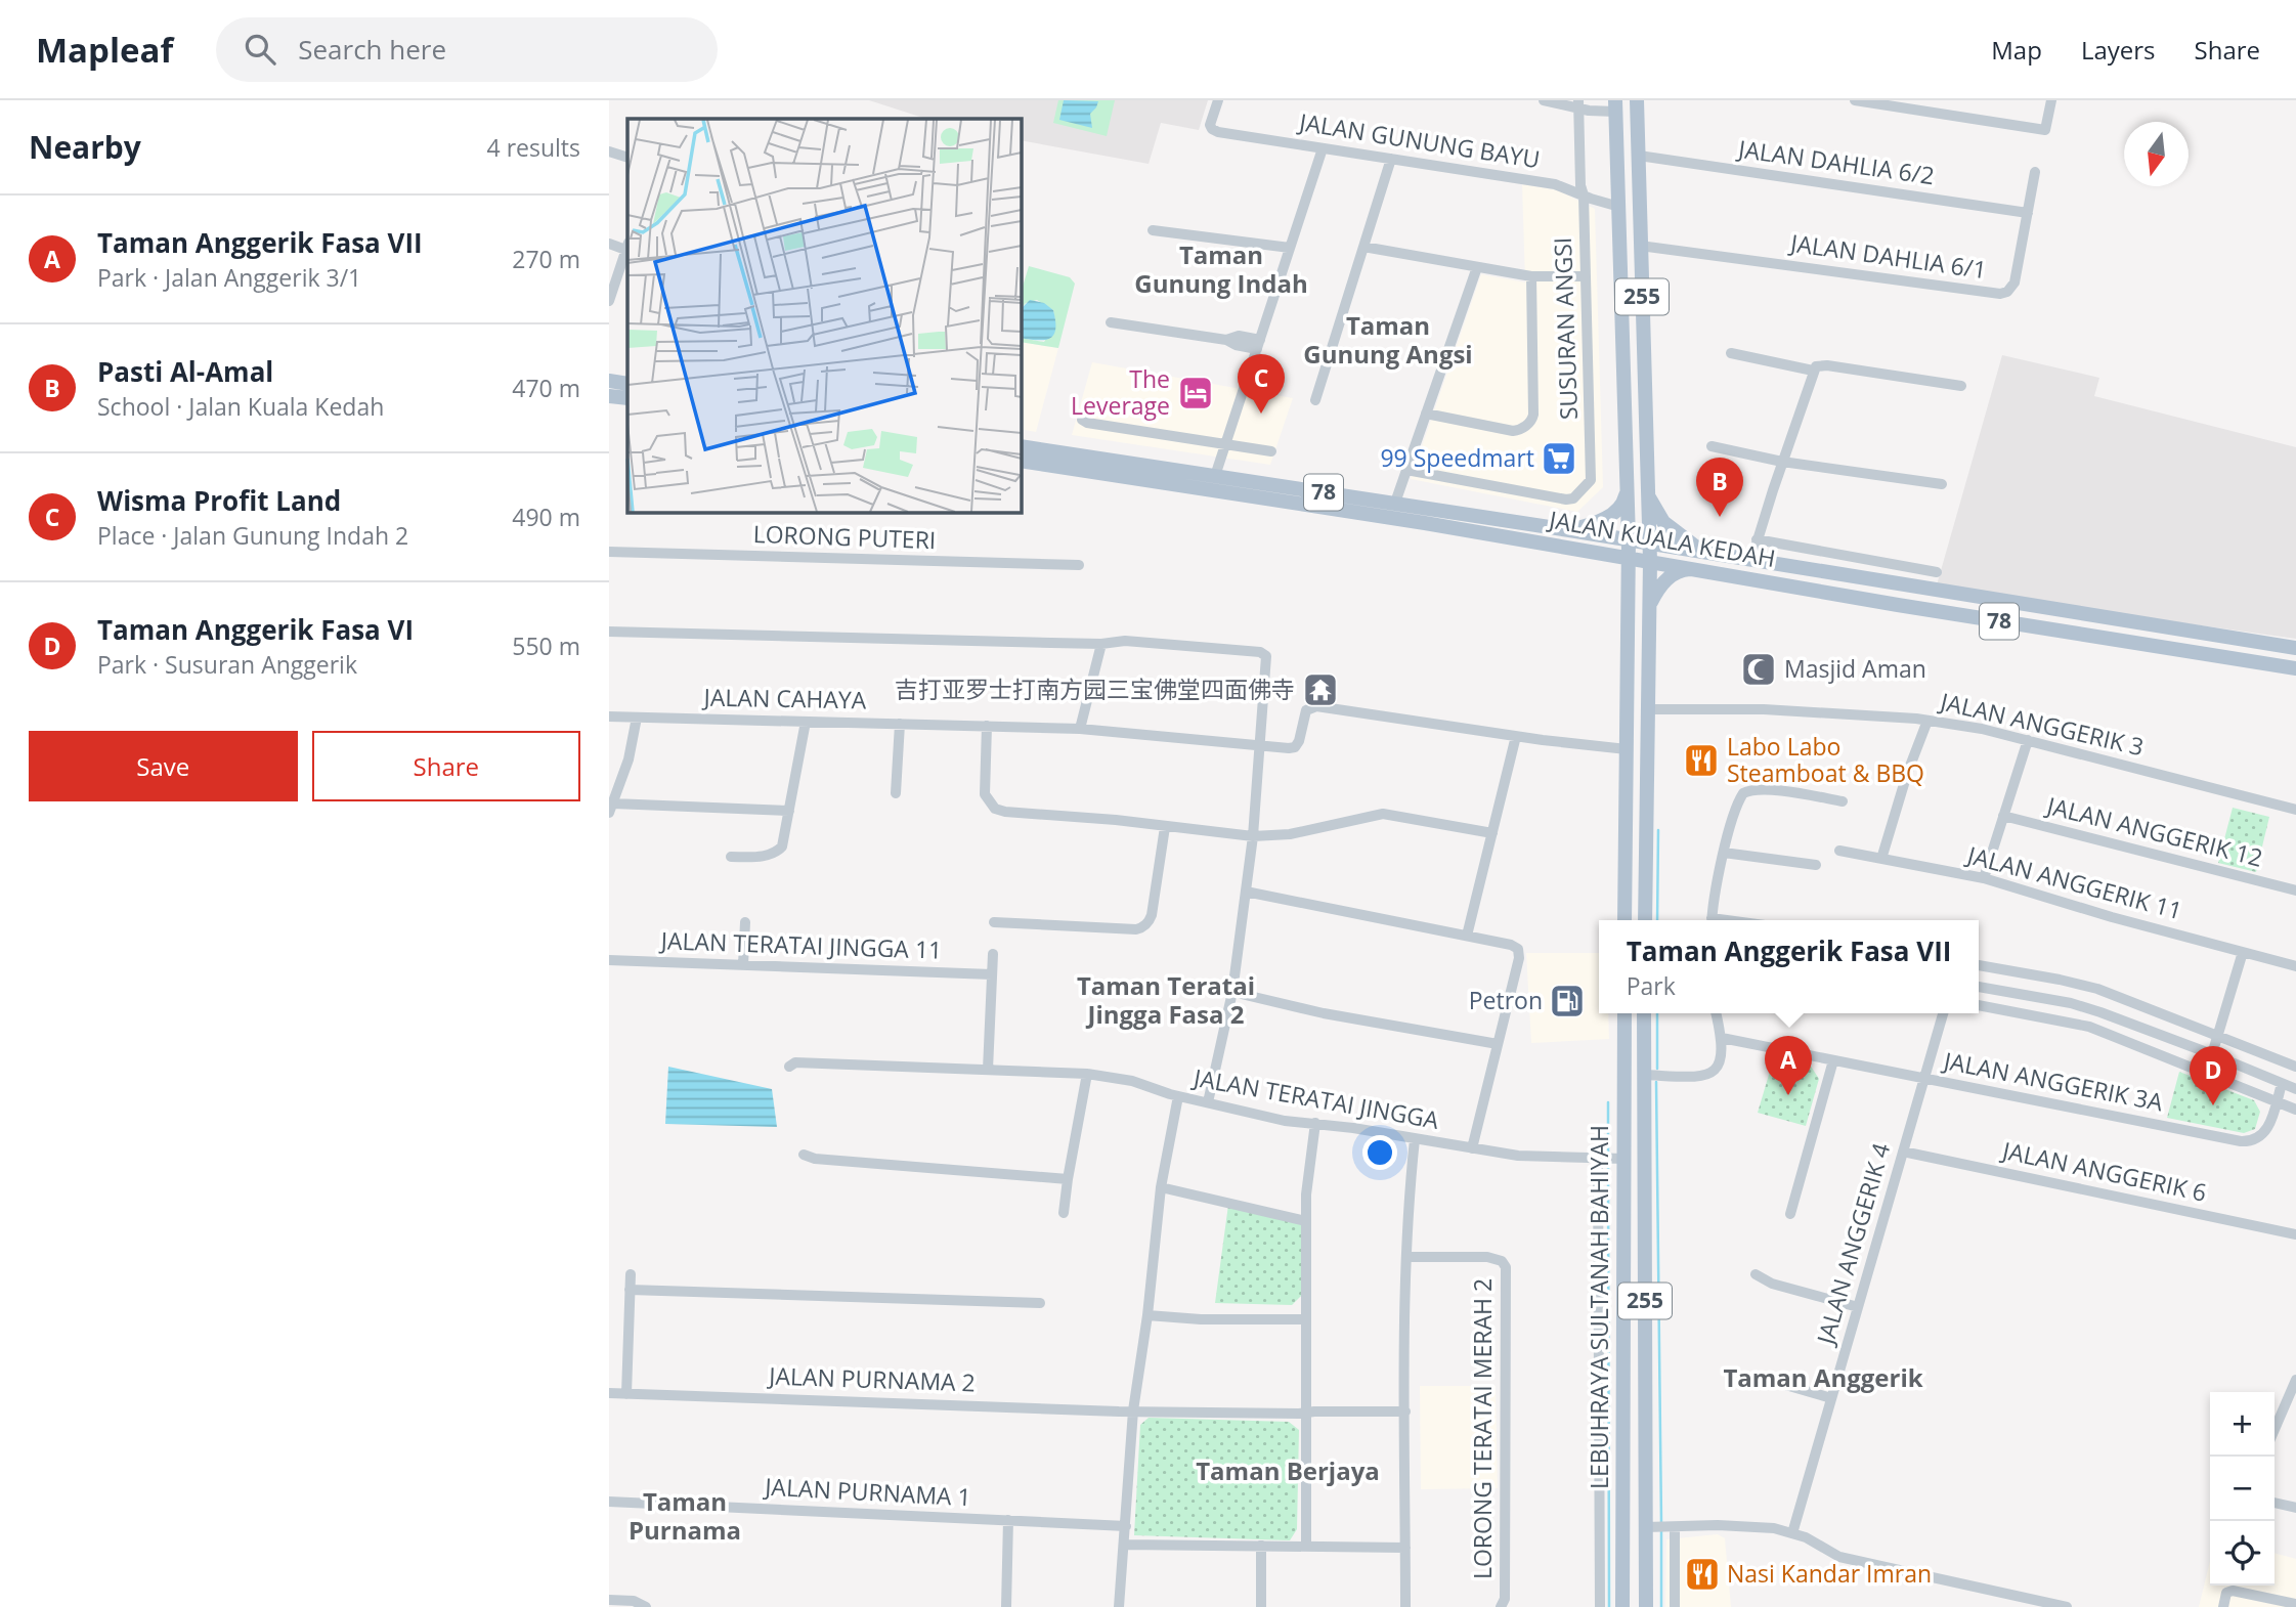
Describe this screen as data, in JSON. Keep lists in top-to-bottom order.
{
  "streets": {
    "main road": [
      "255",
      "78",
      "JALAN KUALA KEDAH",
      "LEBUHRAYA SULTANAH BAHIYAH"
    ],
    "street": [
      "JALAN GUNUNG BAYU",
      "JALAN DAHLIA 6/2",
      "JALAN DAHLIA 6/1",
      "SUSURAN ANGSI",
      "LORONG PUTERI",
      "JALAN CAHAYA",
      "JALAN ANGGERIK 3",
      "JALAN ANGGERIK 12",
      "JALAN ANGGERIK 11",
      "JALAN TERATAI JINGGA 11",
      "JALAN ANGGERIK 3A",
      "JALAN TERATAI JINGGA",
      "JALAN ANGGERIK 6",
      "JALAN ANGGERIK 4",
      "JALAN PURNAMA 2",
      "LORONG TERATAI MERAH 2",
      "JALAN PURNAMA 1"
    ]
  },
  "crossings": [
    ["JALAN GUNUNG BAYU", "255"],
    ["JALAN GUNUNG BAYU", "SUSURAN ANGSI"],
    ["JALAN DAHLIA 6/2", "JALAN DAHLIA 6/1"],
    ["JALAN DAHLIA 6/2", "255"],
    ["JALAN DAHLIA 6/1", "255"],
    ["255", "JALAN KUALA KEDAH"],
    ["255", "JALAN ANGGERIK 3"],
    ["JALAN ANGGERIK 3A", "JALAN ANGGERIK 4"],
    ["JALAN TERATAI JINGGA", "LEBUHRAYA SULTANAH BAHIYAH"],
    ["JALAN ANGGERIK 6", "JALAN ANGGERIK 4"]
  ],
  "districts": [
    "Taman Gunung Indah",
    "Taman Gunung Angsi",
    "Taman Teratai Jingga Fasa 2",
    "Taman Anggerik",
    "Taman Berjaya",
    "Taman Purnama"
  ],
  "places": {
    "hotel": ["The Leverage"],
    "supermarket": ["99 Speedmart"],
    "mosque": ["Masjid Aman"],
    "temple": ["吉打亚罗士打南方园三宝佛堂四面佛寺"],
    "restaurant": ["Labo Labo Steamboat & BBQ", "Nasi Kandar Imran"],
    "fuel station": ["Petron"]
  },
  "north": "bottom",
  "page": {
    "header": "Mapleaf",
    "search": "Search here",
    "nav": ["Map", "Layers", "Share"],
    "heading": ["Nearby", "4 results"],
    "list": [
      {
        "mark": "A",
        "name": "Taman Anggerik Fasa VII",
        "note": "Park · Jalan Anggerik 3/1",
        "value": "270 m"
      },
      {
        "mark": "B",
        "name": "Pasti Al-Amal",
        "note": "School · Jalan Kuala Kedah",
        "value": "470 m"
      },
      {
        "mark": "C",
        "name": "Wisma Profit Land",
        "note": "Place · Jalan Gunung Indah 2",
        "value": "490 m"
      },
      {
        "mark": "D",
        "name": "Taman Anggerik Fasa VI",
        "note": "Park · Susuran Anggerik",
        "value": "550 m"
      }
    ],
    "pins": [
      "C",
      "B",
      "A",
      "D"
    ],
    "buttons": ["Save", "Share"],
    "popup": ["Taman Anggerik Fasa VII", "Park"],
    "map_buttons": ["+", "−"]
  }
}
